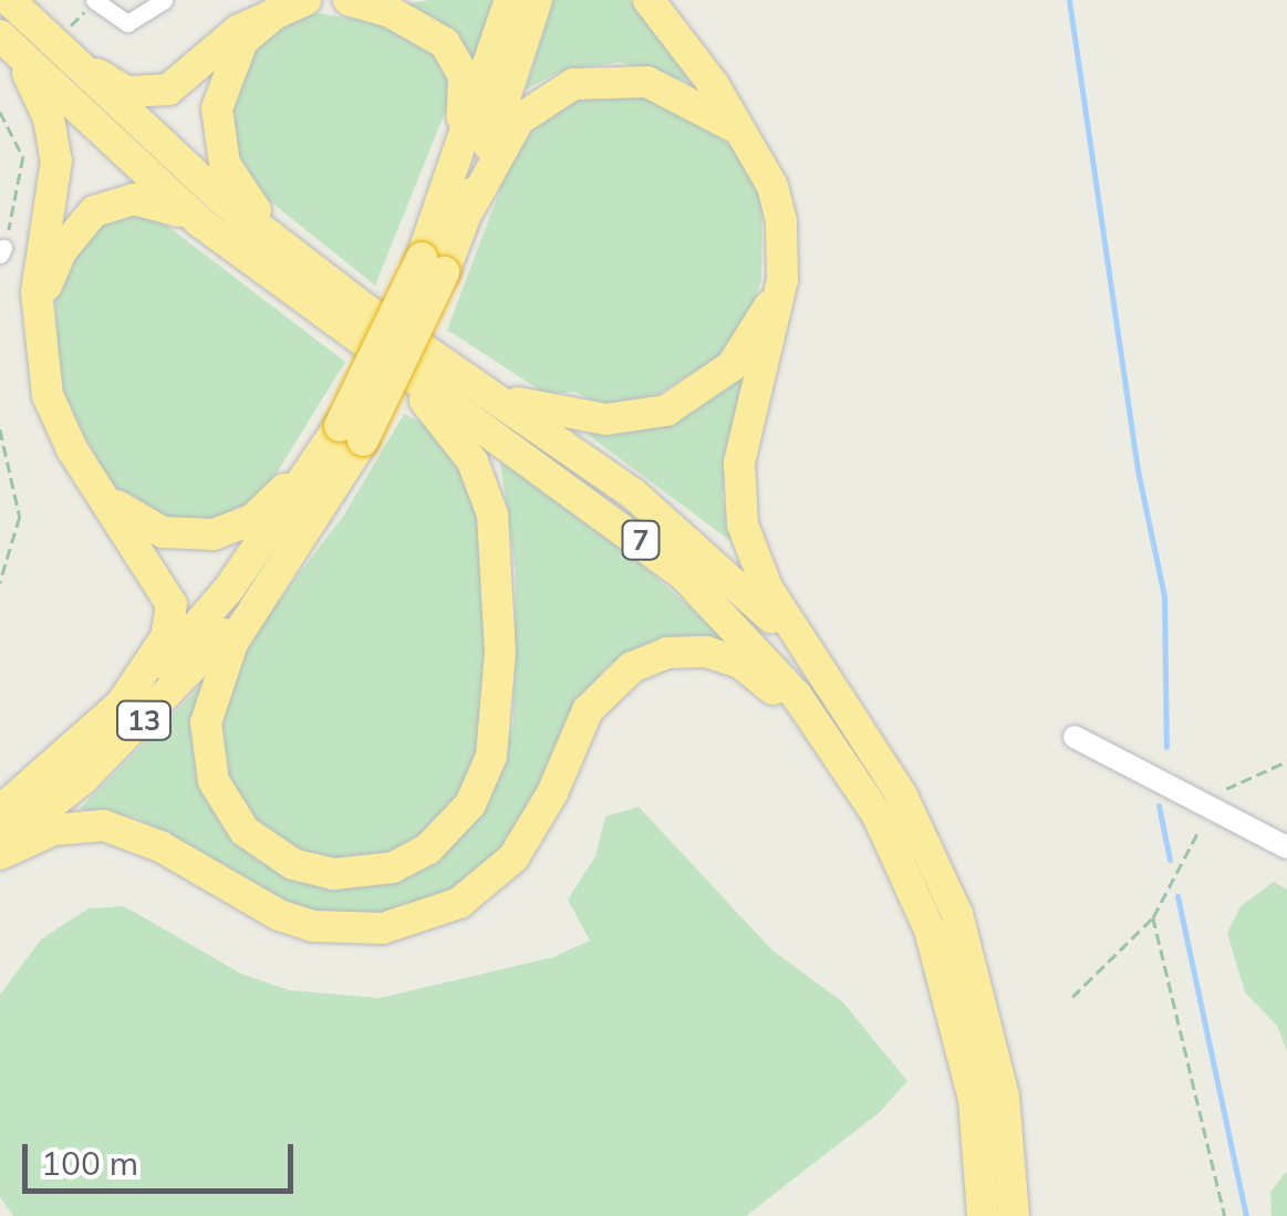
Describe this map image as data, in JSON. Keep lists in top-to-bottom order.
{
  "streets": {
    "highway": ["7", "13"]
  },
  "scale_bar": "100 m"
}
